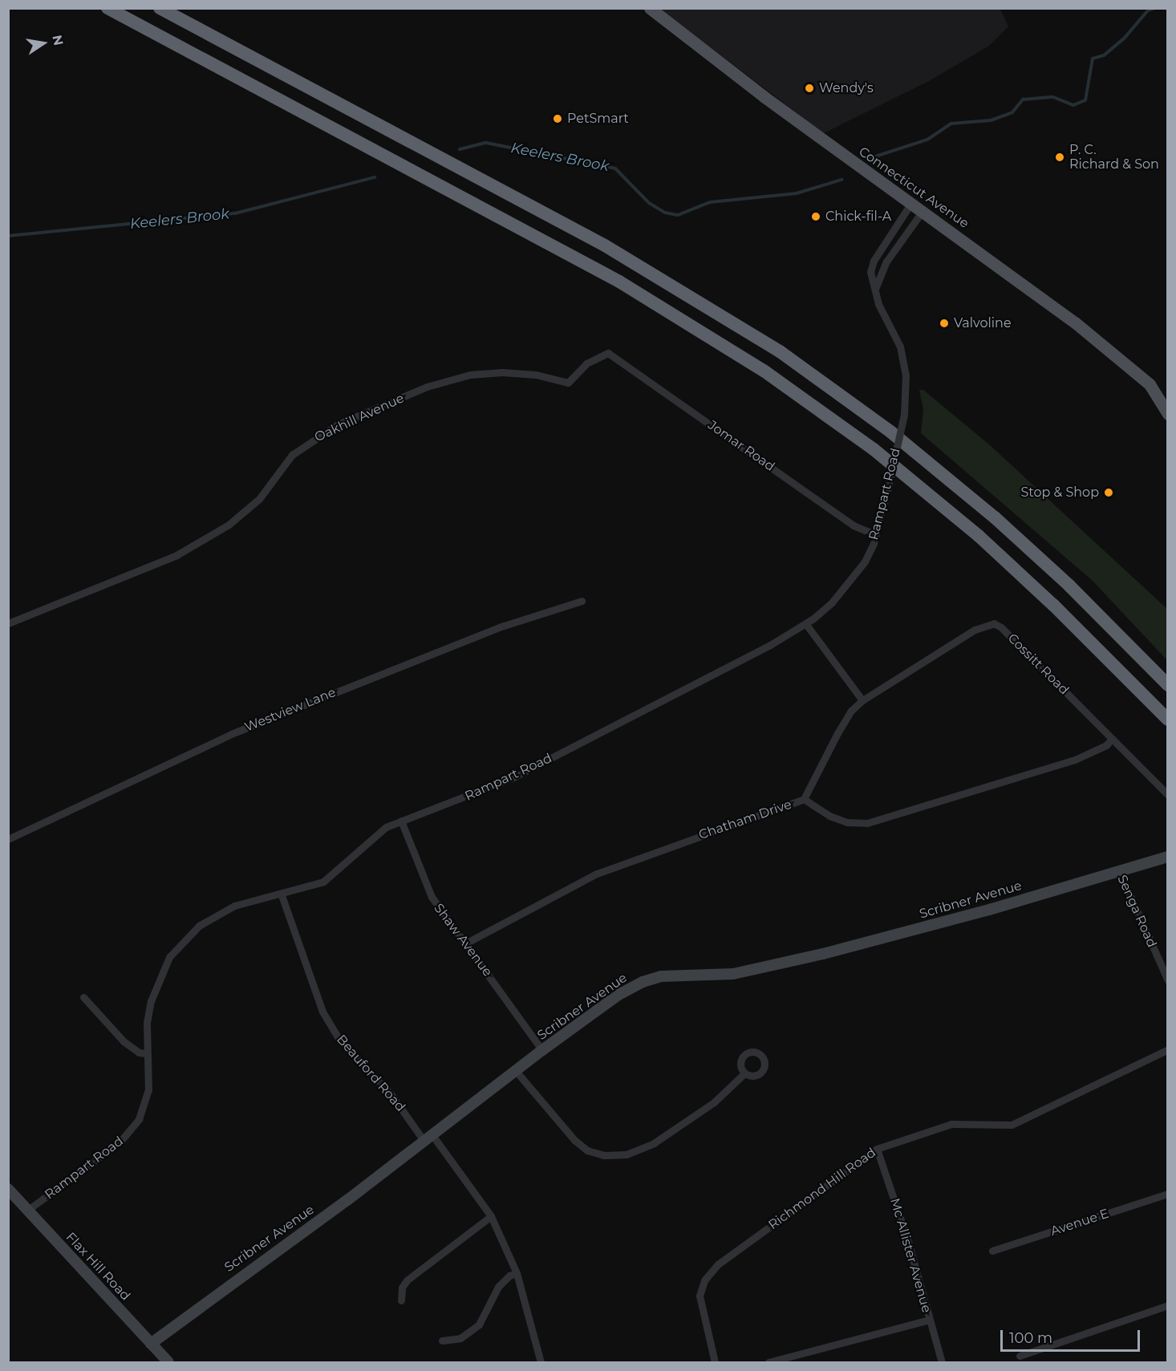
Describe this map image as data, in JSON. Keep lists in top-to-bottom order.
{
  "streets": {
    "main road": ["Connecticut Avenue"],
    "street": [
      "Oakhill Avenue",
      "Jomar Road",
      "Rampart Road",
      "Cossitt Road",
      "Westview Lane",
      "Chatham Drive",
      "Scribner Avenue",
      "Senga Road",
      "Shaw Avenue",
      "Beauford Road",
      "Richmond Hill Road",
      "Avenue E",
      "Mc Allister Avenue",
      "Flax Hill Road"
    ]
  },
  "crossings": [
    ["Connecticut Avenue", "Rampart Road"],
    ["Oakhill Avenue", "Jomar Road"],
    ["Jomar Road", "Rampart Road"],
    ["Rampart Road", "Shaw Avenue"],
    ["Rampart Road", "Beauford Road"],
    ["Rampart Road", "Flax Hill Road"],
    ["Cossitt Road", "Chatham Drive"],
    ["Chatham Drive", "Shaw Avenue"],
    ["Scribner Avenue", "Senga Road"],
    ["Scribner Avenue", "Shaw Avenue"],
    ["Scribner Avenue", "Beauford Road"],
    ["Scribner Avenue", "Flax Hill Road"],
    ["Richmond Hill Road", "Mc Allister Avenue"]
  ],
  "water": ["Keelers Brook"],
  "places": [
    "Wendy's",
    "PetSmart",
    "P. C. Richard & Son",
    "Chick-fil-A",
    "Valvoline",
    "Stop & Shop"
  ],
  "scale_bar": "100 m",
  "north": "right"
}
